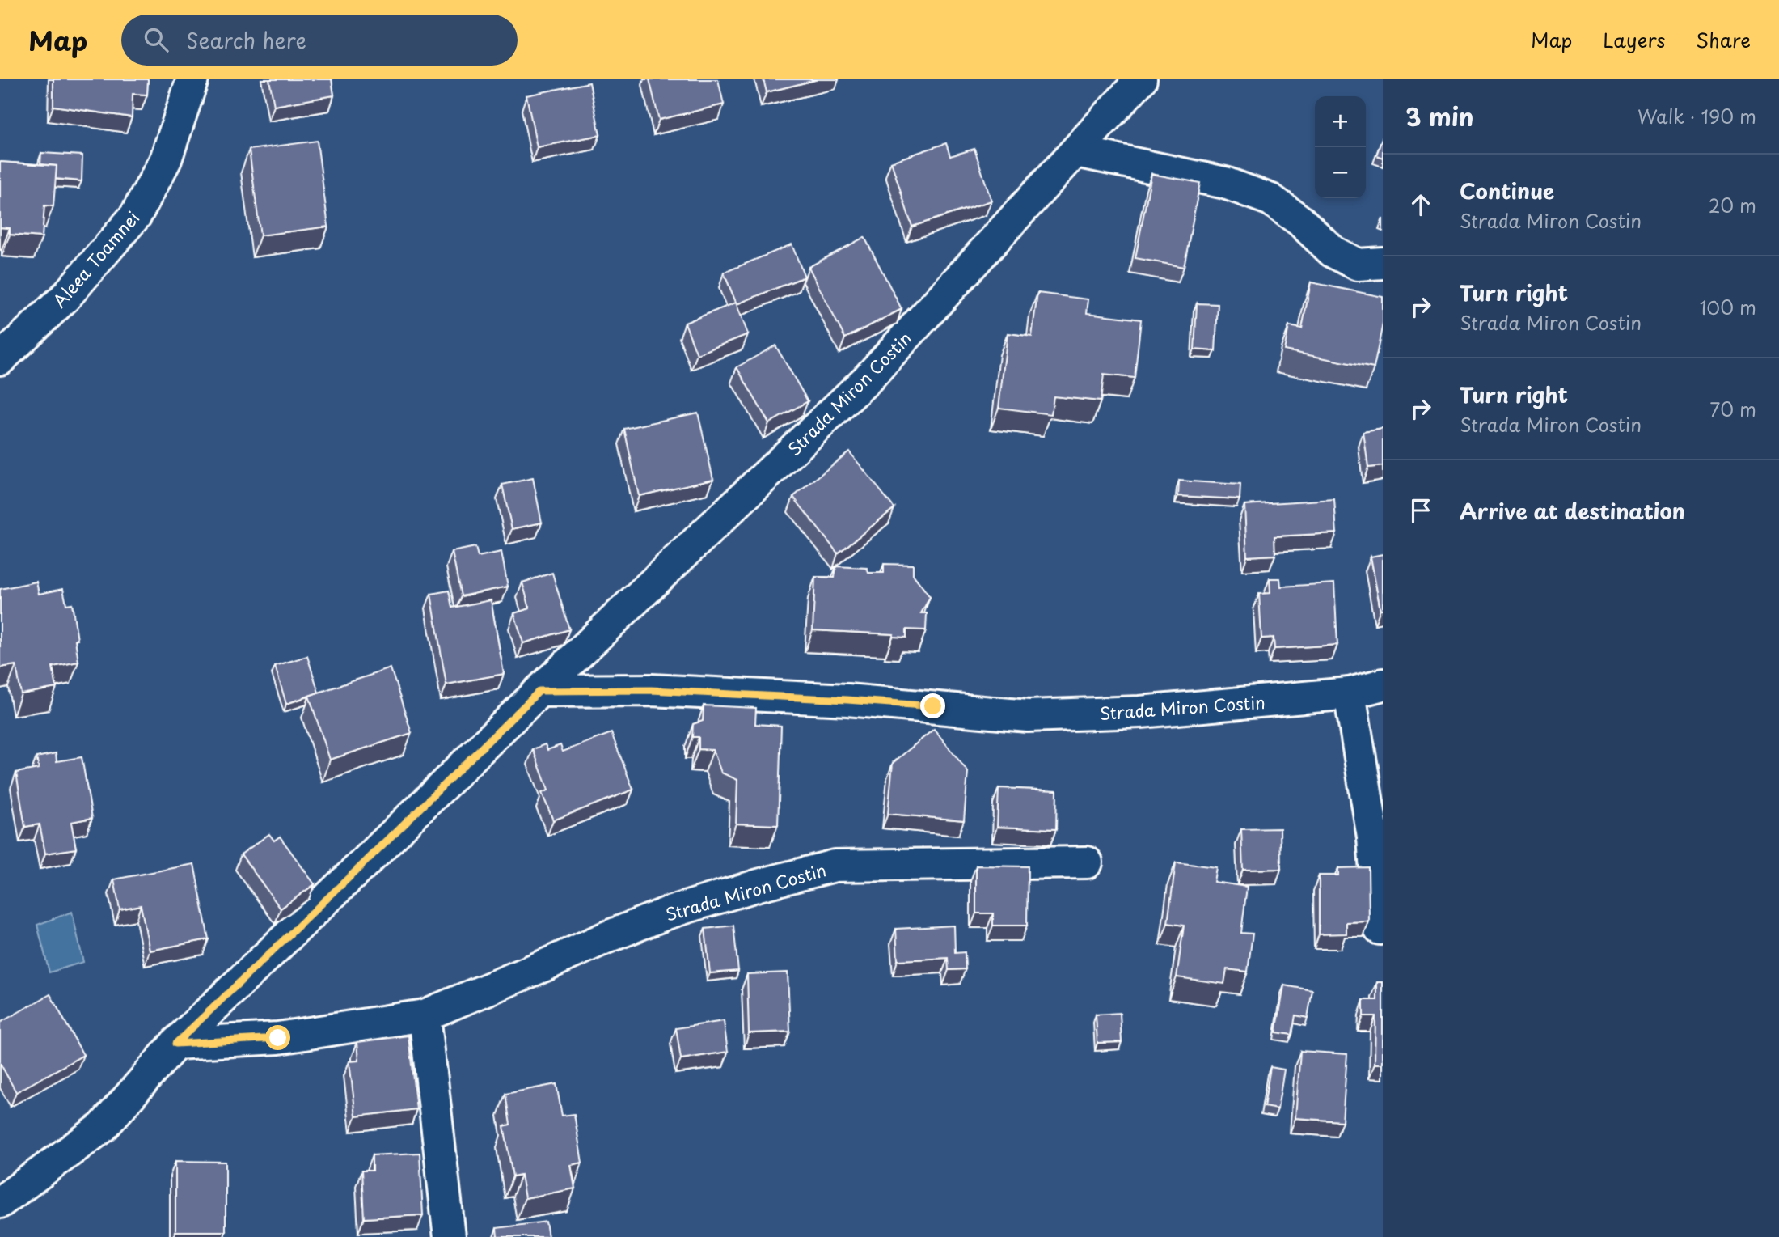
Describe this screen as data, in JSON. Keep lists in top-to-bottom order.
{
  "streets": {
    "street": ["Aleea Toamnei", "Strada Miron Costin"]
  },
  "page": {
    "header": "Map",
    "search": "Search here",
    "nav": ["Map", "Layers", "Share"],
    "heading": ["3 min", "Walk · 190 m"],
    "map_buttons": ["+", "−"],
    "list": [
      ["Continue", "Strada Miron Costin", "20 m"],
      ["Turn right", "Strada Miron Costin", "100 m"],
      ["Turn right", "Strada Miron Costin", "70 m"],
      "Arrive at destination"
    ]
  }
}
